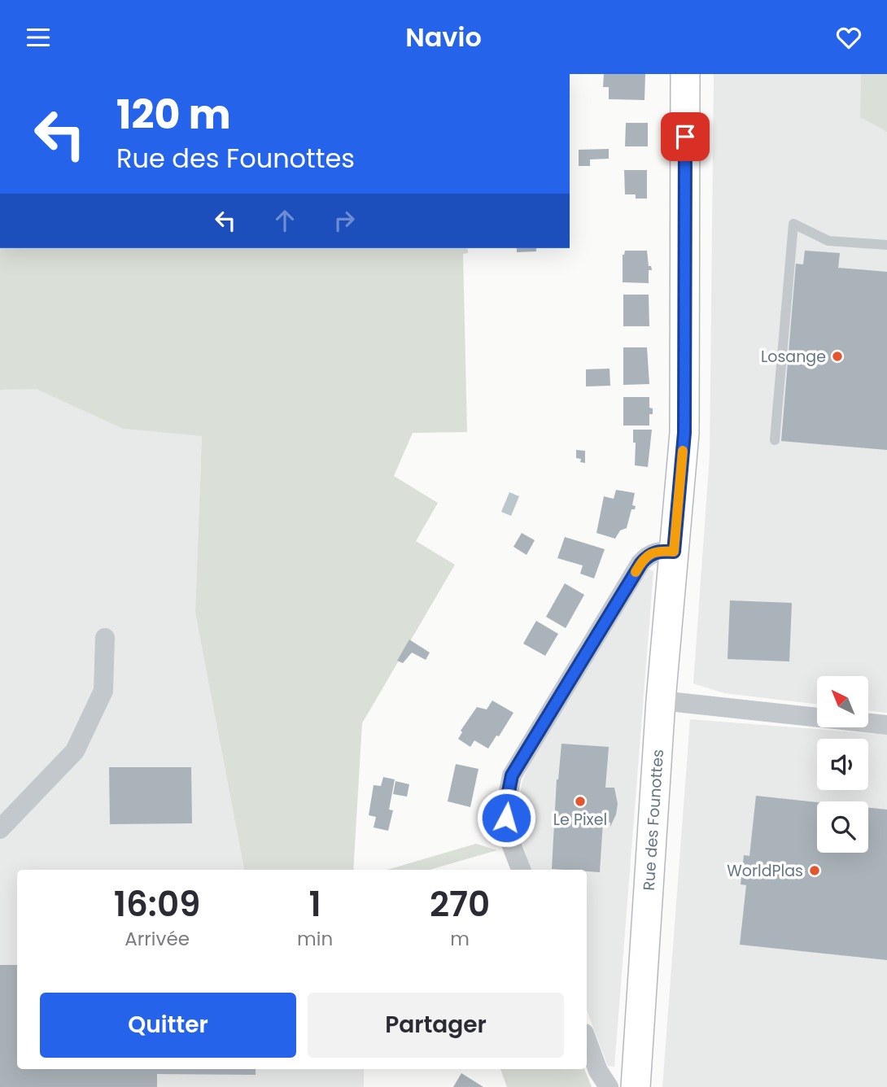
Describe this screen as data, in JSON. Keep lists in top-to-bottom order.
{
  "streets": {
    "street": ["Rue des Founottes"]
  },
  "places": ["Losange", "Le Pixel", "WorldPlas"],
  "north": "top left",
  "page": {
    "header": "Navio",
    "turn": ["120 m", "Rue des Founottes"],
    "eta": [
      "16:09",
      "Arrivée",
      "1",
      "min",
      "270",
      "m"
    ],
    "buttons": ["Quitter", "Partager"]
  }
}
